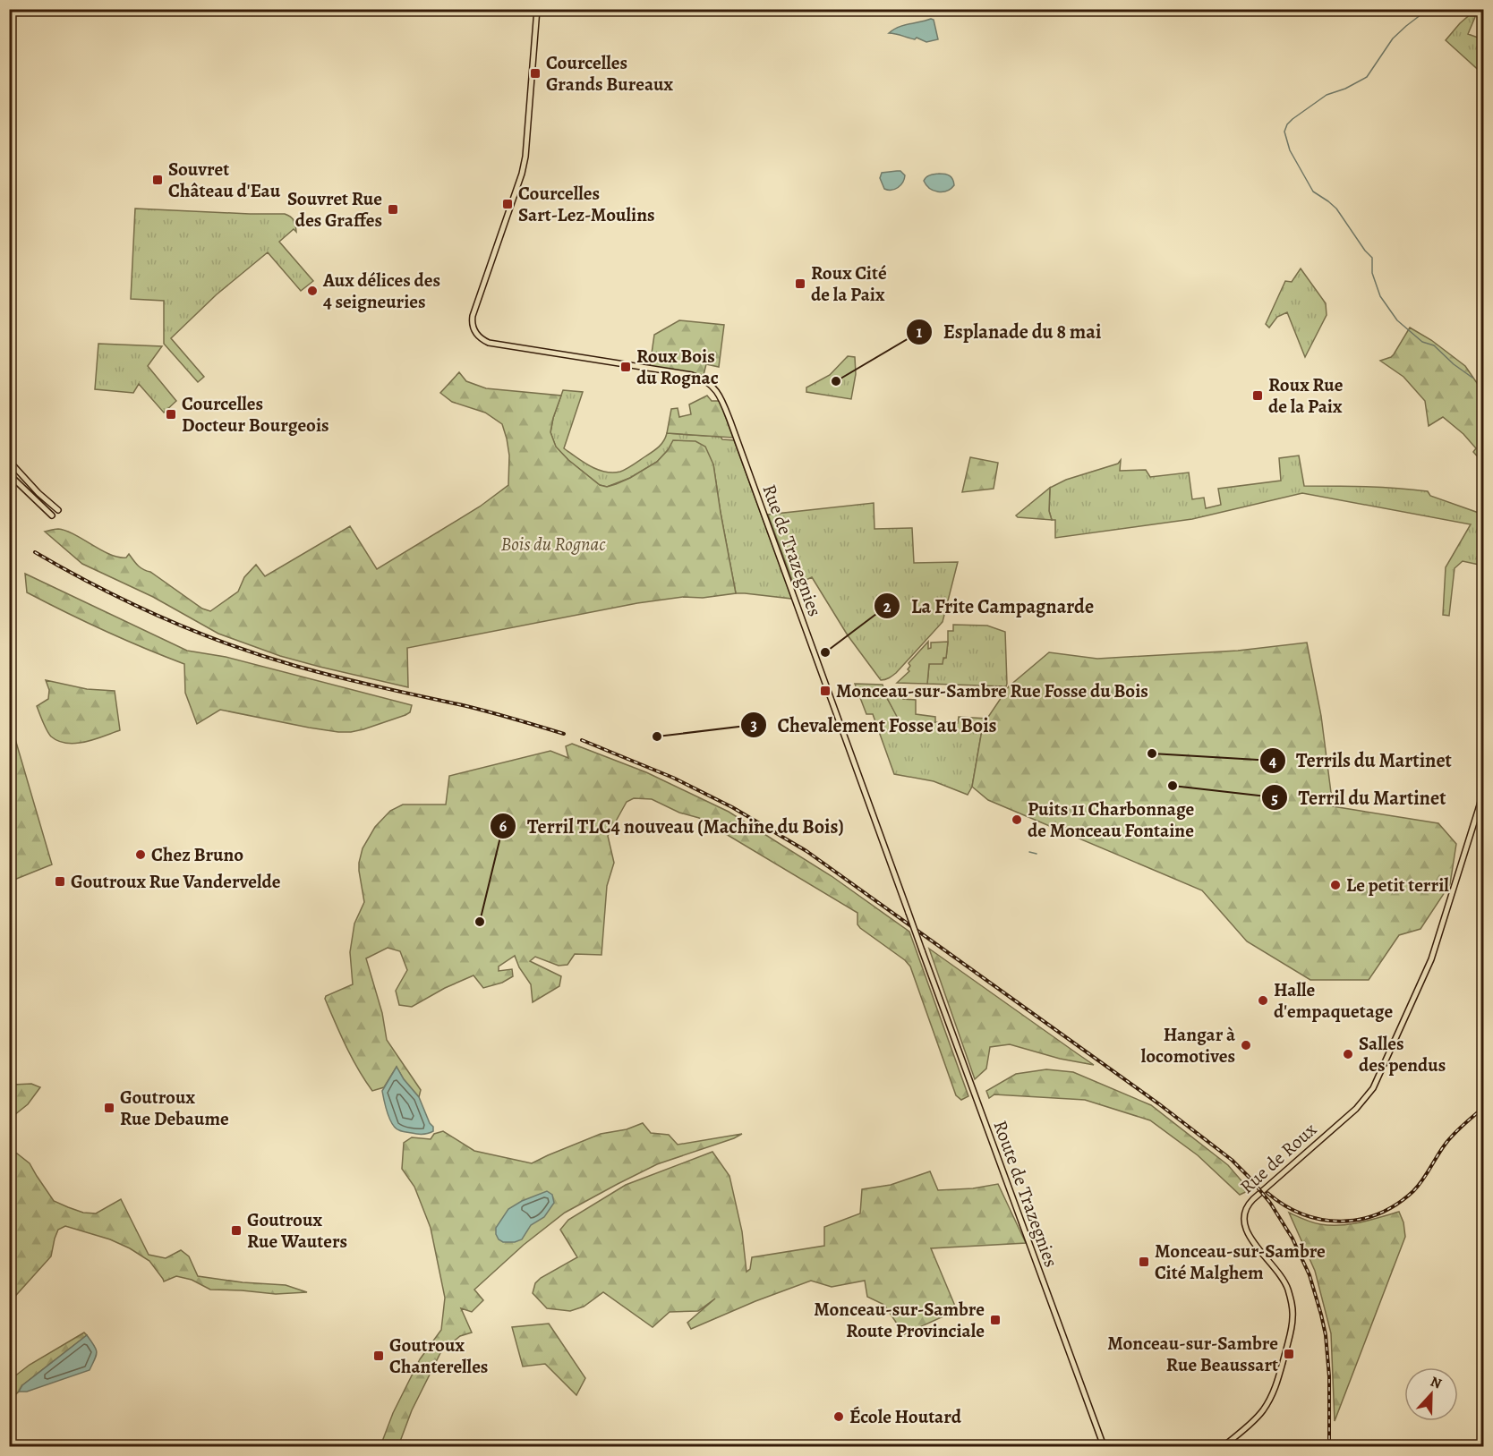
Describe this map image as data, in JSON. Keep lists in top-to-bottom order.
{
  "streets": {
    "main road": ["Rue de Trazegnies", "Rue de Roux", "Route de Trazegnies"]
  },
  "crossings": [
    ["Rue de Trazegnies", "Route de Trazegnies"]
  ],
  "parks": ["Bois du Rognac"],
  "places": {
    "transit": [
      "Courcelles Grands Bureaux",
      "Souvret Château d'Eau",
      "Courcelles Sart-Lez-Moulins",
      "Souvret Rue des Graffes",
      "Roux Cité de la Paix",
      "Roux Bois du Rognac",
      "Roux Rue de la Paix",
      "Courcelles Docteur Bourgeois",
      "Monceau-sur-Sambre Rue Fosse du Bois",
      "Goutroux Rue Vandervelde",
      "Goutroux Rue Debaume",
      "Goutroux Rue Wauters",
      "Monceau-sur-Sambre Cité Malghem",
      "Monceau-sur-Sambre Route Provinciale",
      "Monceau-sur-Sambre Rue Beaussart",
      "Goutroux Chanterelles"
    ],
    "other": [
      "Aux délices des 4 seigneuries",
      "Esplanade du 8 mai",
      "La Frite Campagnarde",
      "Chevalement Fosse au Bois",
      "Terrils du Martinet",
      "Terril du Martinet",
      "Puits 11 Charbonnage de Monceau Fontaine",
      "Chez Bruno",
      "Le petit terril",
      "Terril TLC4 nouveau (Machine du Bois)",
      "Halle d'empaquetage",
      "Hangar à locomotives",
      "Salles des pendus",
      "École Houtard"
    ]
  },
  "north": "top"
}
